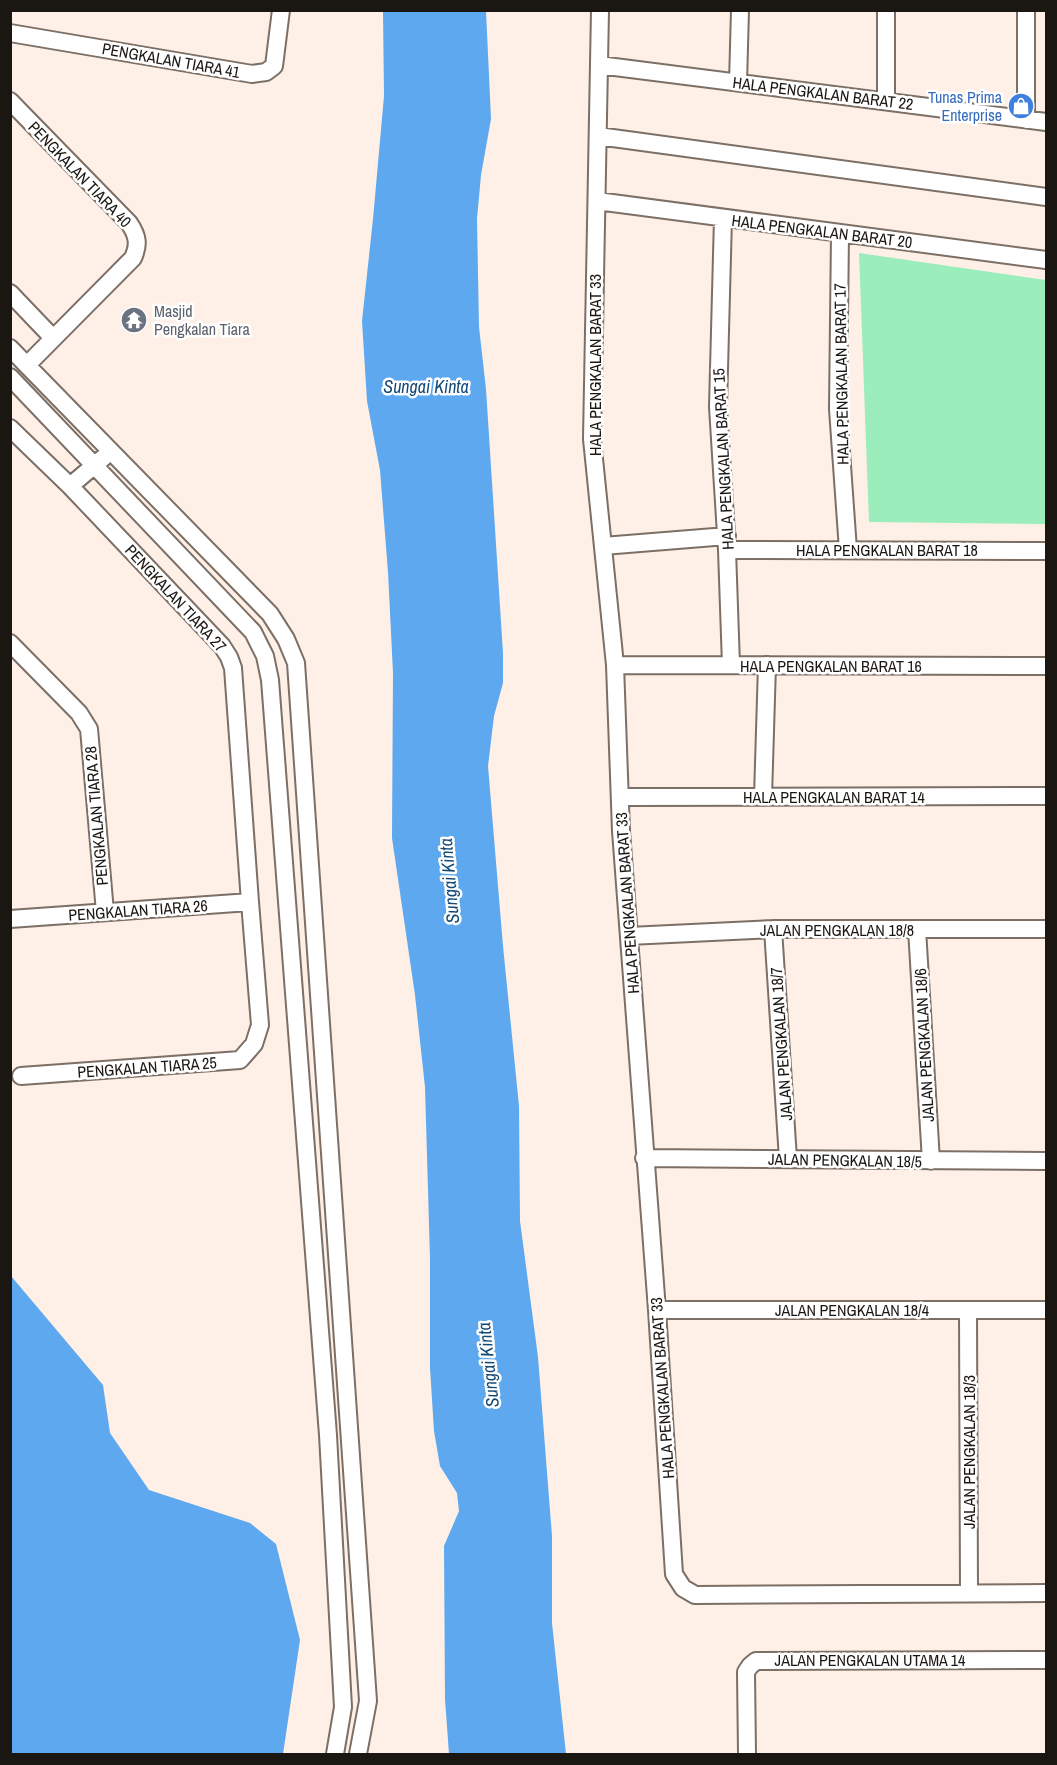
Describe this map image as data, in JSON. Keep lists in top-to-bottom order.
{
  "streets": {
    "street": [
      "PENGKALAN TIARA 41",
      "HALA PENGKALAN BARAT 22",
      "PENGKALAN TIARA 40",
      "HALA PENGKALAN BARAT 20",
      "HALA PENGKALAN BARAT 33",
      "HALA PENGKALAN BARAT 17",
      "HALA PENGKALAN BARAT 15",
      "HALA PENGKALAN BARAT 18",
      "PENGKALAN TIARA 27",
      "HALA PENGKALAN BARAT 16",
      "HALA PENGKALAN BARAT 14",
      "PENGKALAN TIARA 28",
      "PENGKALAN TIARA 26",
      "JALAN PENGKALAN 18/8",
      "JALAN PENGKALAN 18/7",
      "JALAN PENGKALAN 18/6",
      "PENGKALAN TIARA 25",
      "JALAN PENGKALAN 18/5",
      "JALAN PENGKALAN 18/4",
      "JALAN PENGKALAN 18/3",
      "JALAN PENGKALAN UTAMA 14"
    ]
  },
  "crossings": [
    ["HALA PENGKALAN BARAT 22", "HALA PENGKALAN BARAT 33"],
    ["HALA PENGKALAN BARAT 20", "HALA PENGKALAN BARAT 33"],
    ["HALA PENGKALAN BARAT 20", "HALA PENGKALAN BARAT 17"],
    ["HALA PENGKALAN BARAT 20", "HALA PENGKALAN BARAT 15"],
    ["HALA PENGKALAN BARAT 33", "HALA PENGKALAN BARAT 18"],
    ["HALA PENGKALAN BARAT 33", "HALA PENGKALAN BARAT 16"],
    ["HALA PENGKALAN BARAT 33", "HALA PENGKALAN BARAT 14"],
    ["HALA PENGKALAN BARAT 33", "JALAN PENGKALAN 18/8"],
    ["HALA PENGKALAN BARAT 33", "JALAN PENGKALAN 18/5"],
    ["HALA PENGKALAN BARAT 33", "JALAN PENGKALAN 18/4"],
    ["HALA PENGKALAN BARAT 33", "JALAN PENGKALAN 18/3"],
    ["HALA PENGKALAN BARAT 17", "HALA PENGKALAN BARAT 18"],
    ["HALA PENGKALAN BARAT 15", "HALA PENGKALAN BARAT 18"],
    ["HALA PENGKALAN BARAT 15", "HALA PENGKALAN BARAT 16"],
    ["PENGKALAN TIARA 27", "PENGKALAN TIARA 26"],
    ["PENGKALAN TIARA 27", "PENGKALAN TIARA 25"],
    ["PENGKALAN TIARA 28", "PENGKALAN TIARA 26"],
    ["JALAN PENGKALAN 18/8", "JALAN PENGKALAN 18/7"],
    ["JALAN PENGKALAN 18/8", "JALAN PENGKALAN 18/6"],
    ["JALAN PENGKALAN 18/7", "JALAN PENGKALAN 18/5"],
    ["JALAN PENGKALAN 18/6", "JALAN PENGKALAN 18/5"],
    ["JALAN PENGKALAN 18/4", "JALAN PENGKALAN 18/3"]
  ],
  "water": ["Sungai Kinta"],
  "places": {
    "shop": ["Tunas Prima Enterprise"],
    "temple": ["Masjid Pengkalan Tiara"]
  }
}
